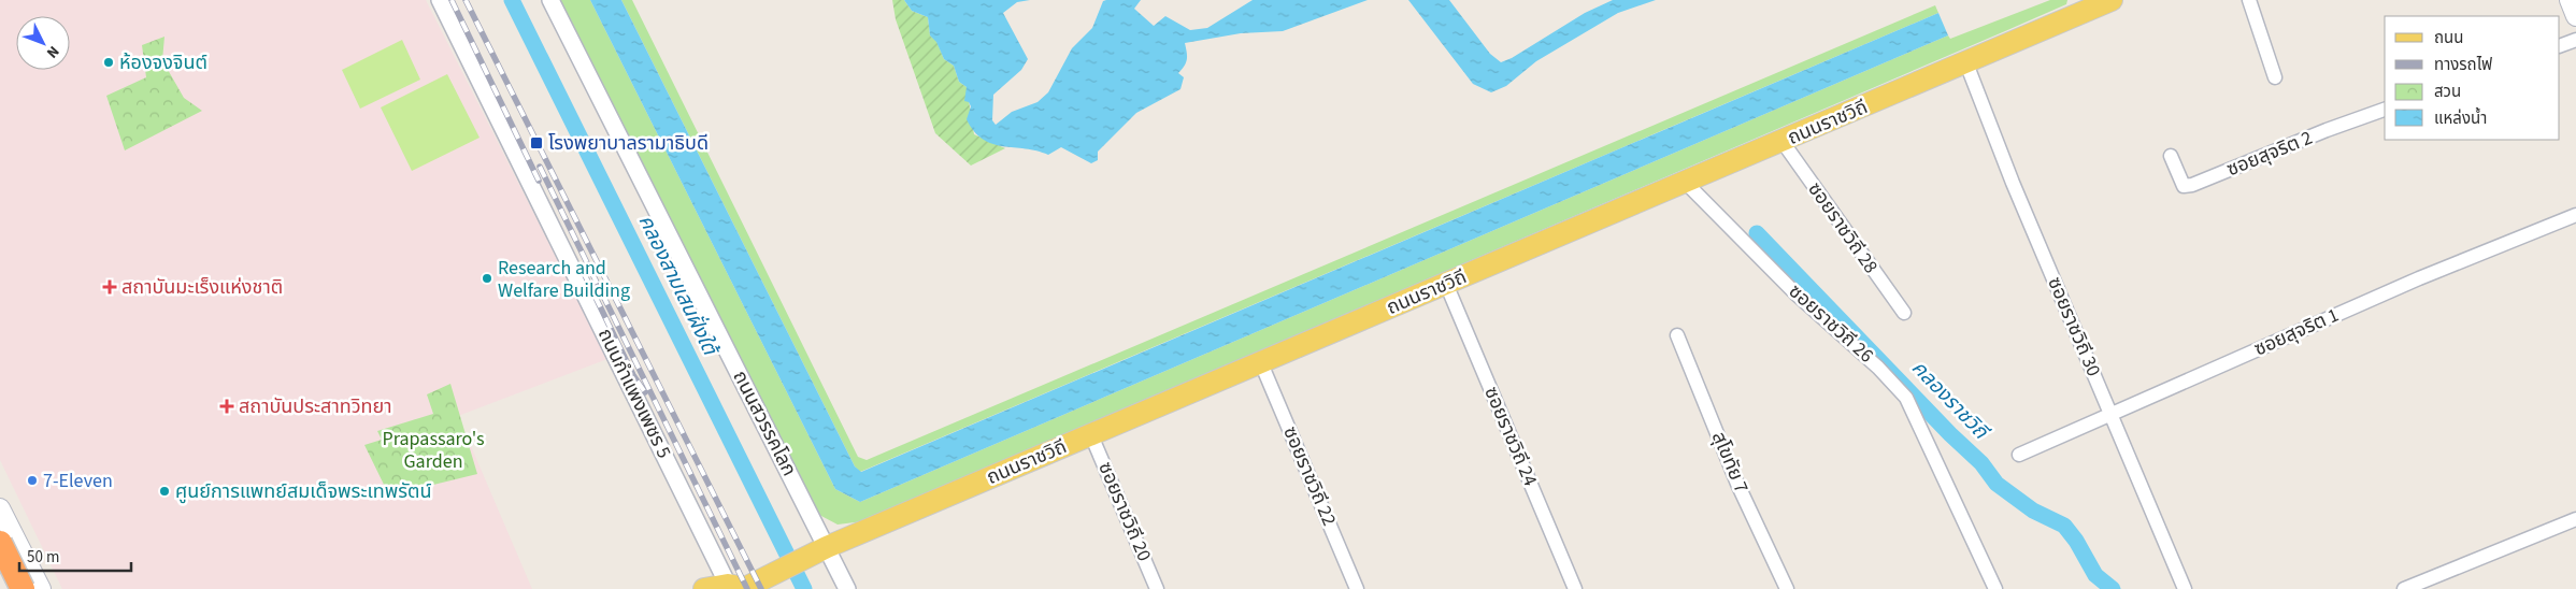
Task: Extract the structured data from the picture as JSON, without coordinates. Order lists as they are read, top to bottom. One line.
{"streets":{"main road":["ถนนราชวิถี"],"street":["ซอยสุจริต 2","ซอยราชวิถี 28","ซอยราชวิถี 26","ซอยราชวิถี 30","ซอยสุจริต 1","ถนนกำแพงเพชร 5","ถนนสวรรคโลก","ซอยราชวิถี 24","สุโขทัย 7","ซอยราชวิถี 22","ซอยราชวิถี 20"]},"crossings":[["ถนนราชวิถี","ซอยราชวิถี 28"],["ถนนราชวิถี","ซอยราชวิถี 26"],["ถนนราชวิถี","ซอยราชวิถี 30"],["ถนนราชวิถี","ถนนกำแพงเพชร 5"],["ถนนราชวิถี","ถนนสวรรคโลก"],["ถนนราชวิถี","ซอยราชวิถี 24"],["ถนนราชวิถี","ซอยราชวิถี 22"],["ถนนราชวิถี","ซอยราชวิถี 20"],["ซอยราชวิถี 30","ซอยสุจริต 1"]],"water":["คลองสามเสนฝั่งใต้","คลองราชวิถี"],"parks":["Prapassaro's Garden"],"places":{"other":["ห้องจงจินต์","Research and Welfare Building","7-Eleven","ศูนย์การแพทย์สมเด็จพระเทพรัตน์"],"transit":["โรงพยาบาลรามาธิบดี"],"health":["สถาบันมะเร็งแห่งชาติ","สถาบันประสาทวิทยา"]},"legend":["ถนน","ทางรถไฟ","สวน","แหล่งน้ำ"],"scale_bar":"50 m","north":"bottom right"}
